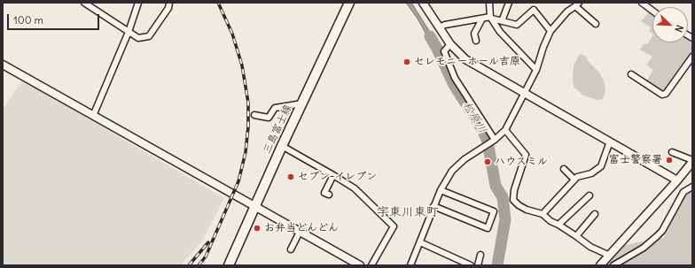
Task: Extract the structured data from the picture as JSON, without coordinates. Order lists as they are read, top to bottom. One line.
{"streets":{"main road":["三島富士線"]},"districts":["宇東川東町"],"water":["松原川"],"places":["セレモニーホール吉原","富士警察署","ハウスミル","セブン-イレブン","お弁当どんどん"],"scale_bar":"100 m","north":"bottom right"}
